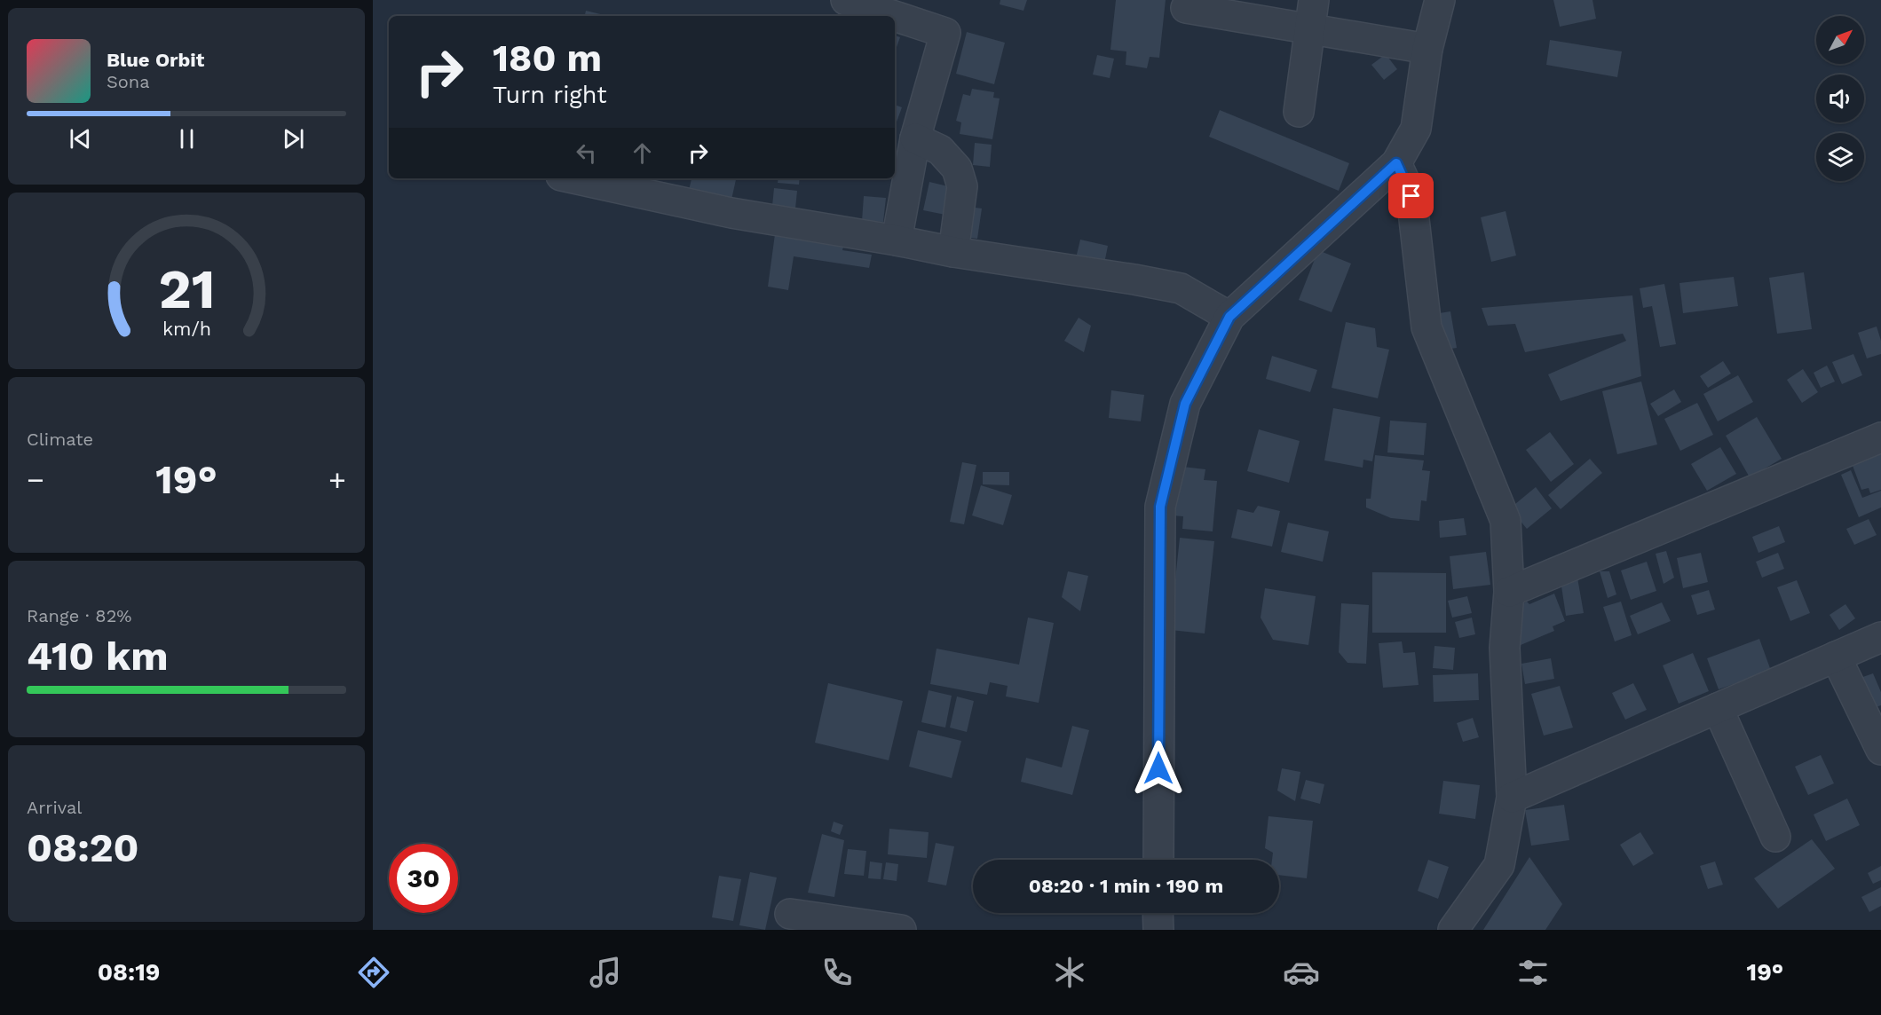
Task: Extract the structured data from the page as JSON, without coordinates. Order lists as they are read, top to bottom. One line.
{"north":"top right","page":{"turn":["180 m","Turn right"],"song":["Blue Orbit","Sona"],"tile":["Climate",["Range · 82%","410 km"],["Arrival","08:20"]],"heat":["−","19°","+"],"limit":"30","trip":"08:20 · 1 min · 190 m","tabs":["08:19","19°"],"gauge":["21","km/h"]}}
